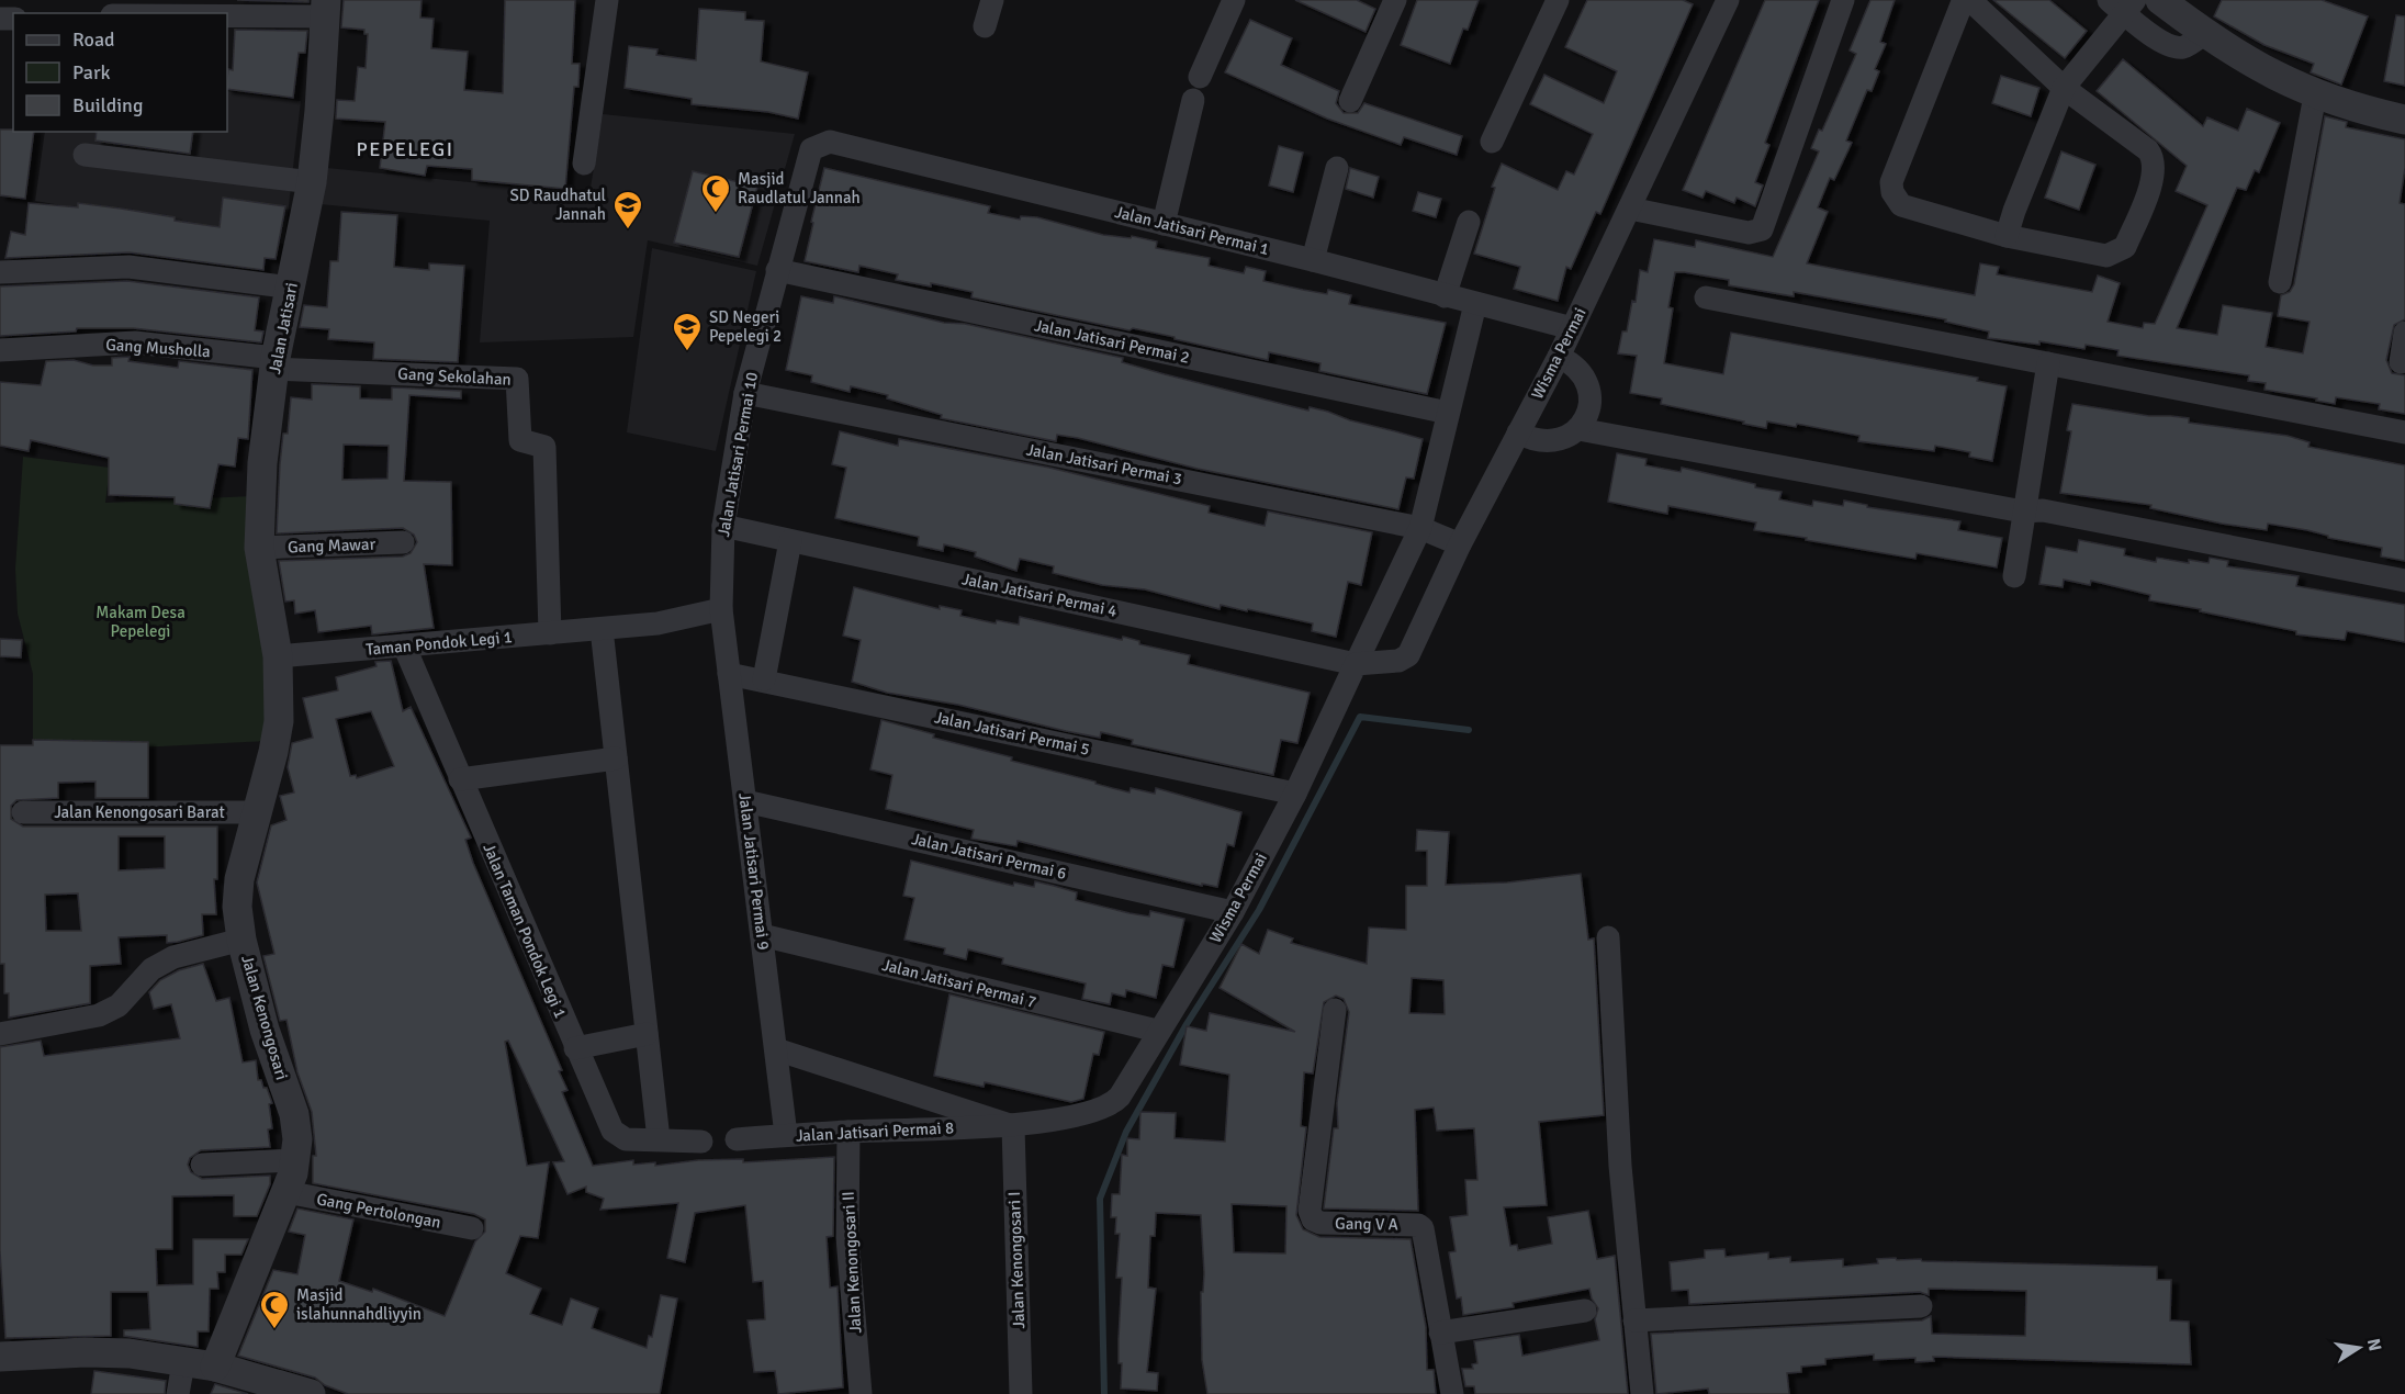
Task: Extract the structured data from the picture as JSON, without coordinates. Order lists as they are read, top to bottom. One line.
{"streets":{"street":["Jalan Jatisari Permai 1","Jalan Jatisari","Jalan Jatisari Permai 2","Gang Musholla","Wisma Permai","Gang Sekolahan","Jalan Jatisari Permai 10","Jalan Jatisari Permai 3","Gang Mawar","Jalan Jatisari Permai 4","Taman Pondok Legi 1","Jalan Jatisari Permai 5","Jalan Kenongosari Barat","Jalan Jatisari Permai 6","Jalan Jatisari Permai 9","Jalan Taman Pondok Legi 1","Jalan Jatisari Permai 7","Jalan Kenongosari","Jalan Jatisari Permai 8","Gang Pertolongan","Gang V A","Jalan Kenongosari I","Jalan Kenongosari II"]},"crossings":[["Jalan Jatisari Permai 1","Wisma Permai"],["Jalan Jatisari Permai 1","Jalan Jatisari Permai 10"],["Jalan Jatisari","Gang Musholla"],["Jalan Jatisari","Gang Sekolahan"],["Jalan Jatisari","Gang Mawar"],["Jalan Jatisari","Taman Pondok Legi 1"],["Jalan Jatisari","Jalan Kenongosari"],["Jalan Jatisari Permai 2","Wisma Permai"],["Jalan Jatisari Permai 2","Jalan Jatisari Permai 10"],["Gang Musholla","Gang Sekolahan"],["Wisma Permai","Jalan Jatisari Permai 3"],["Wisma Permai","Jalan Jatisari Permai 4"],["Wisma Permai","Jalan Jatisari Permai 5"],["Wisma Permai","Jalan Jatisari Permai 6"],["Wisma Permai","Jalan Jatisari Permai 7"],["Wisma Permai","Jalan Jatisari Permai 8"],["Gang Sekolahan","Taman Pondok Legi 1"],["Jalan Jatisari Permai 10","Jalan Jatisari Permai 3"],["Jalan Jatisari Permai 10","Jalan Jatisari Permai 4"],["Jalan Jatisari Permai 10","Taman Pondok Legi 1"],["Jalan Jatisari Permai 10","Jalan Jatisari Permai 9"],["Taman Pondok Legi 1","Jalan Jatisari Permai 9"],["Taman Pondok Legi 1","Jalan Taman Pondok Legi 1"],["Taman Pondok Legi 1","Jalan Kenongosari"],["Jalan Jatisari Permai 5","Jalan Jatisari Permai 9"],["Jalan Kenongosari Barat","Jalan Kenongosari"],["Jalan Jatisari Permai 6","Jalan Jatisari Permai 9"],["Jalan Jatisari Permai 9","Jalan Jatisari Permai 7"],["Jalan Jatisari Permai 9","Jalan Jatisari Permai 8"],["Jalan Kenongosari","Gang Pertolongan"],["Jalan Jatisari Permai 8","Jalan Kenongosari I"],["Jalan Jatisari Permai 8","Jalan Kenongosari II"]],"districts":["PEPELEGI"],"parks":["Makam Desa Pepelegi"],"places":{"mosque":["Masjid Raudlatul Jannah","Masjid islahunnahdliyyin"],"school or university":["SD Raudhatul Jannah","SD Negeri Pepelegi 2"]},"legend":["Road","Park","Building"],"north":"right"}
